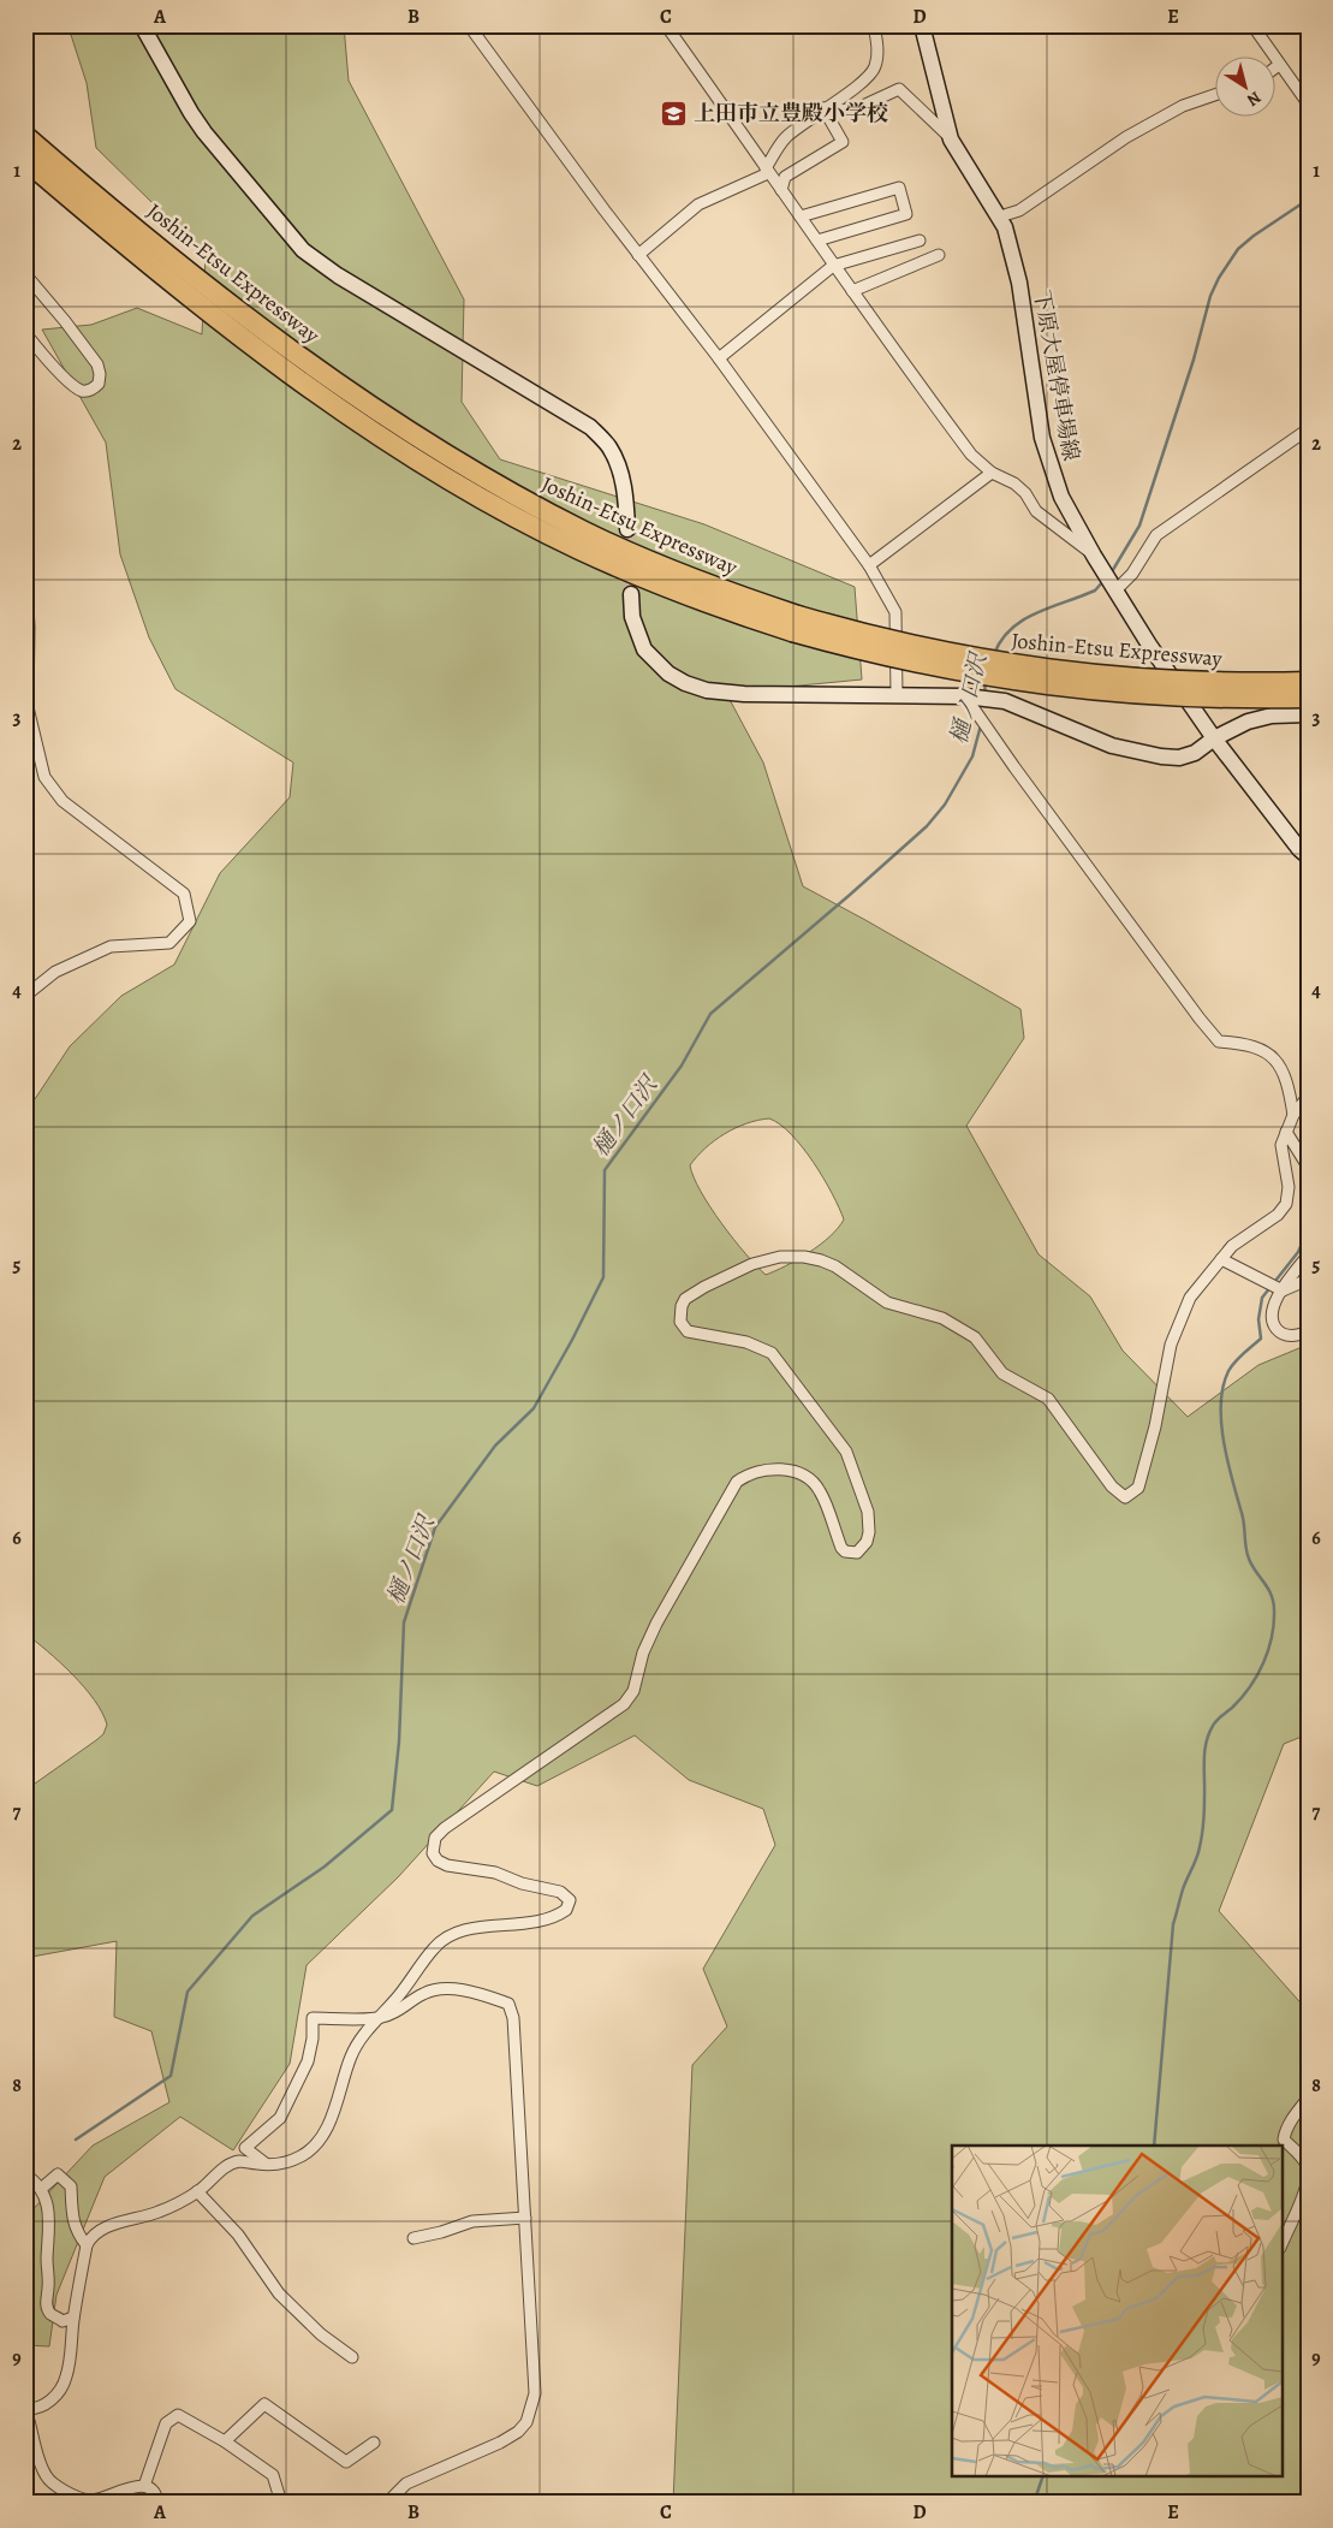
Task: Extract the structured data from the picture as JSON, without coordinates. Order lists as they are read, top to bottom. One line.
{"streets":{"highway":["Joshin-Etsu Expressway"],"street":["下原大屋停車場線"]},"water":["樋ノ口沢"],"places":{"school or university":["上田市立豊殿小学校"]},"north":"bottom right","grid":{"columns":["A","B","C","D","E"],"rows":["1","2","3","4","5","6","7","8","9"]}}
